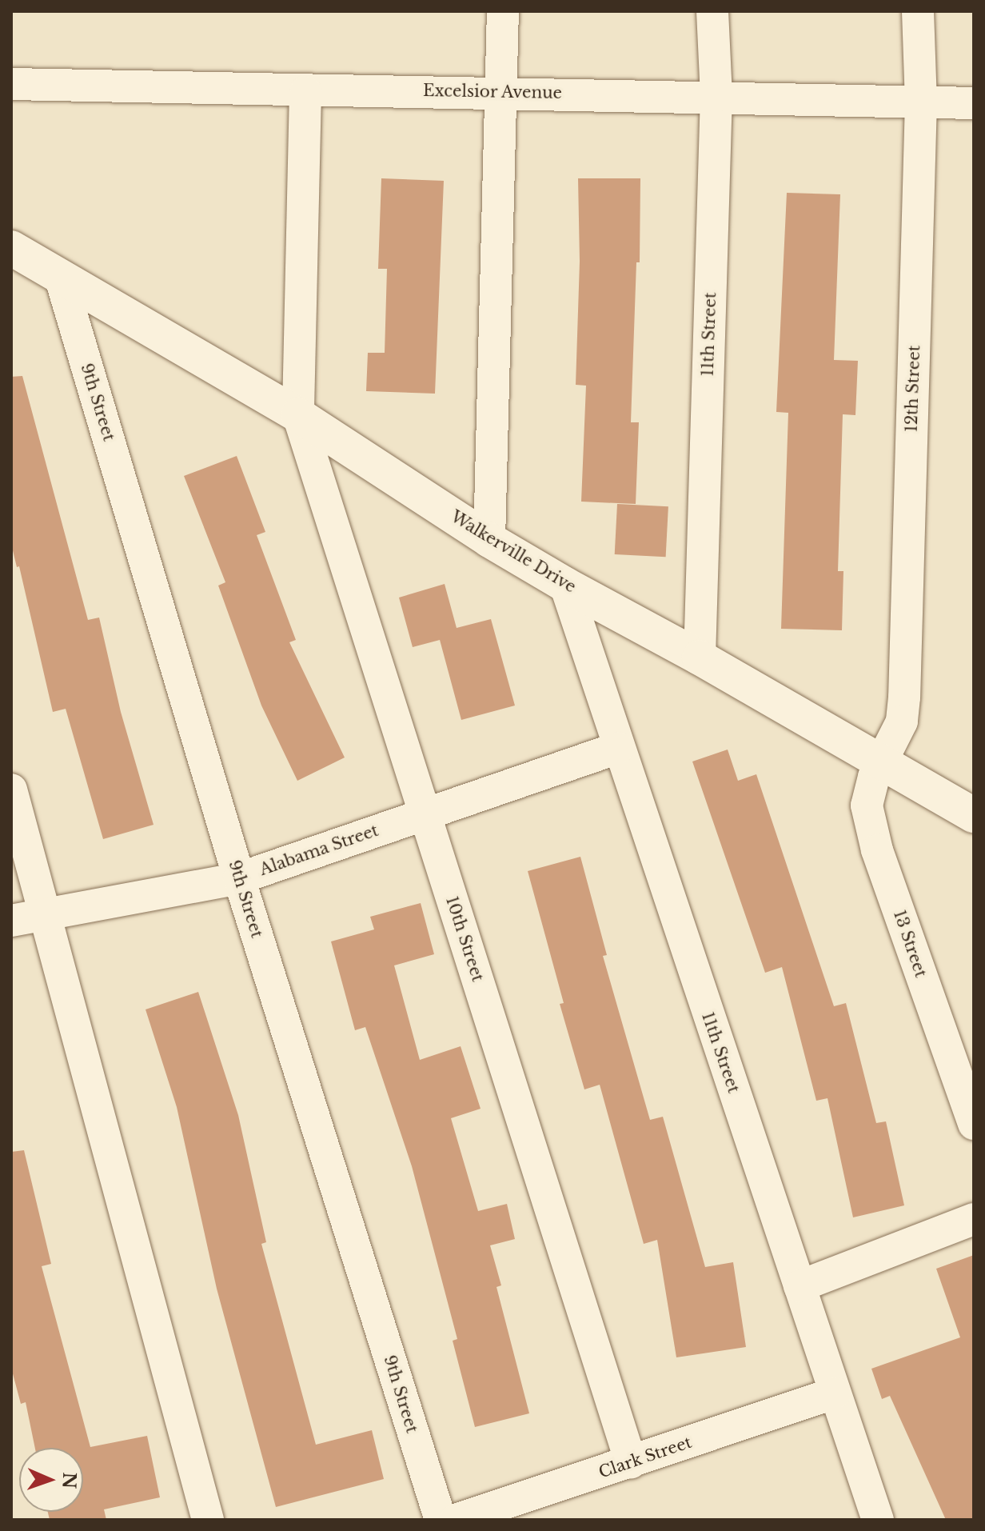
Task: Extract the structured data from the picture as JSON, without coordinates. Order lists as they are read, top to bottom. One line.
{"streets":{"street":["Excelsior Avenue","11th Street","12th Street","9th Street","Walkerville Drive","Alabama Street","10th Street","13 Street","Clark Street"]},"crossings":[["Excelsior Avenue","11th Street"],["Excelsior Avenue","12th Street"],["Excelsior Avenue","10th Street"],["11th Street","Walkerville Drive"],["11th Street","Alabama Street"],["11th Street","Clark Street"],["12th Street","Walkerville Drive"],["12th Street","13 Street"],["9th Street","Walkerville Drive"],["9th Street","Alabama Street"],["Walkerville Drive","10th Street"],["Walkerville Drive","13 Street"],["Alabama Street","10th Street"],["10th Street","Clark Street"]],"north":"right"}
